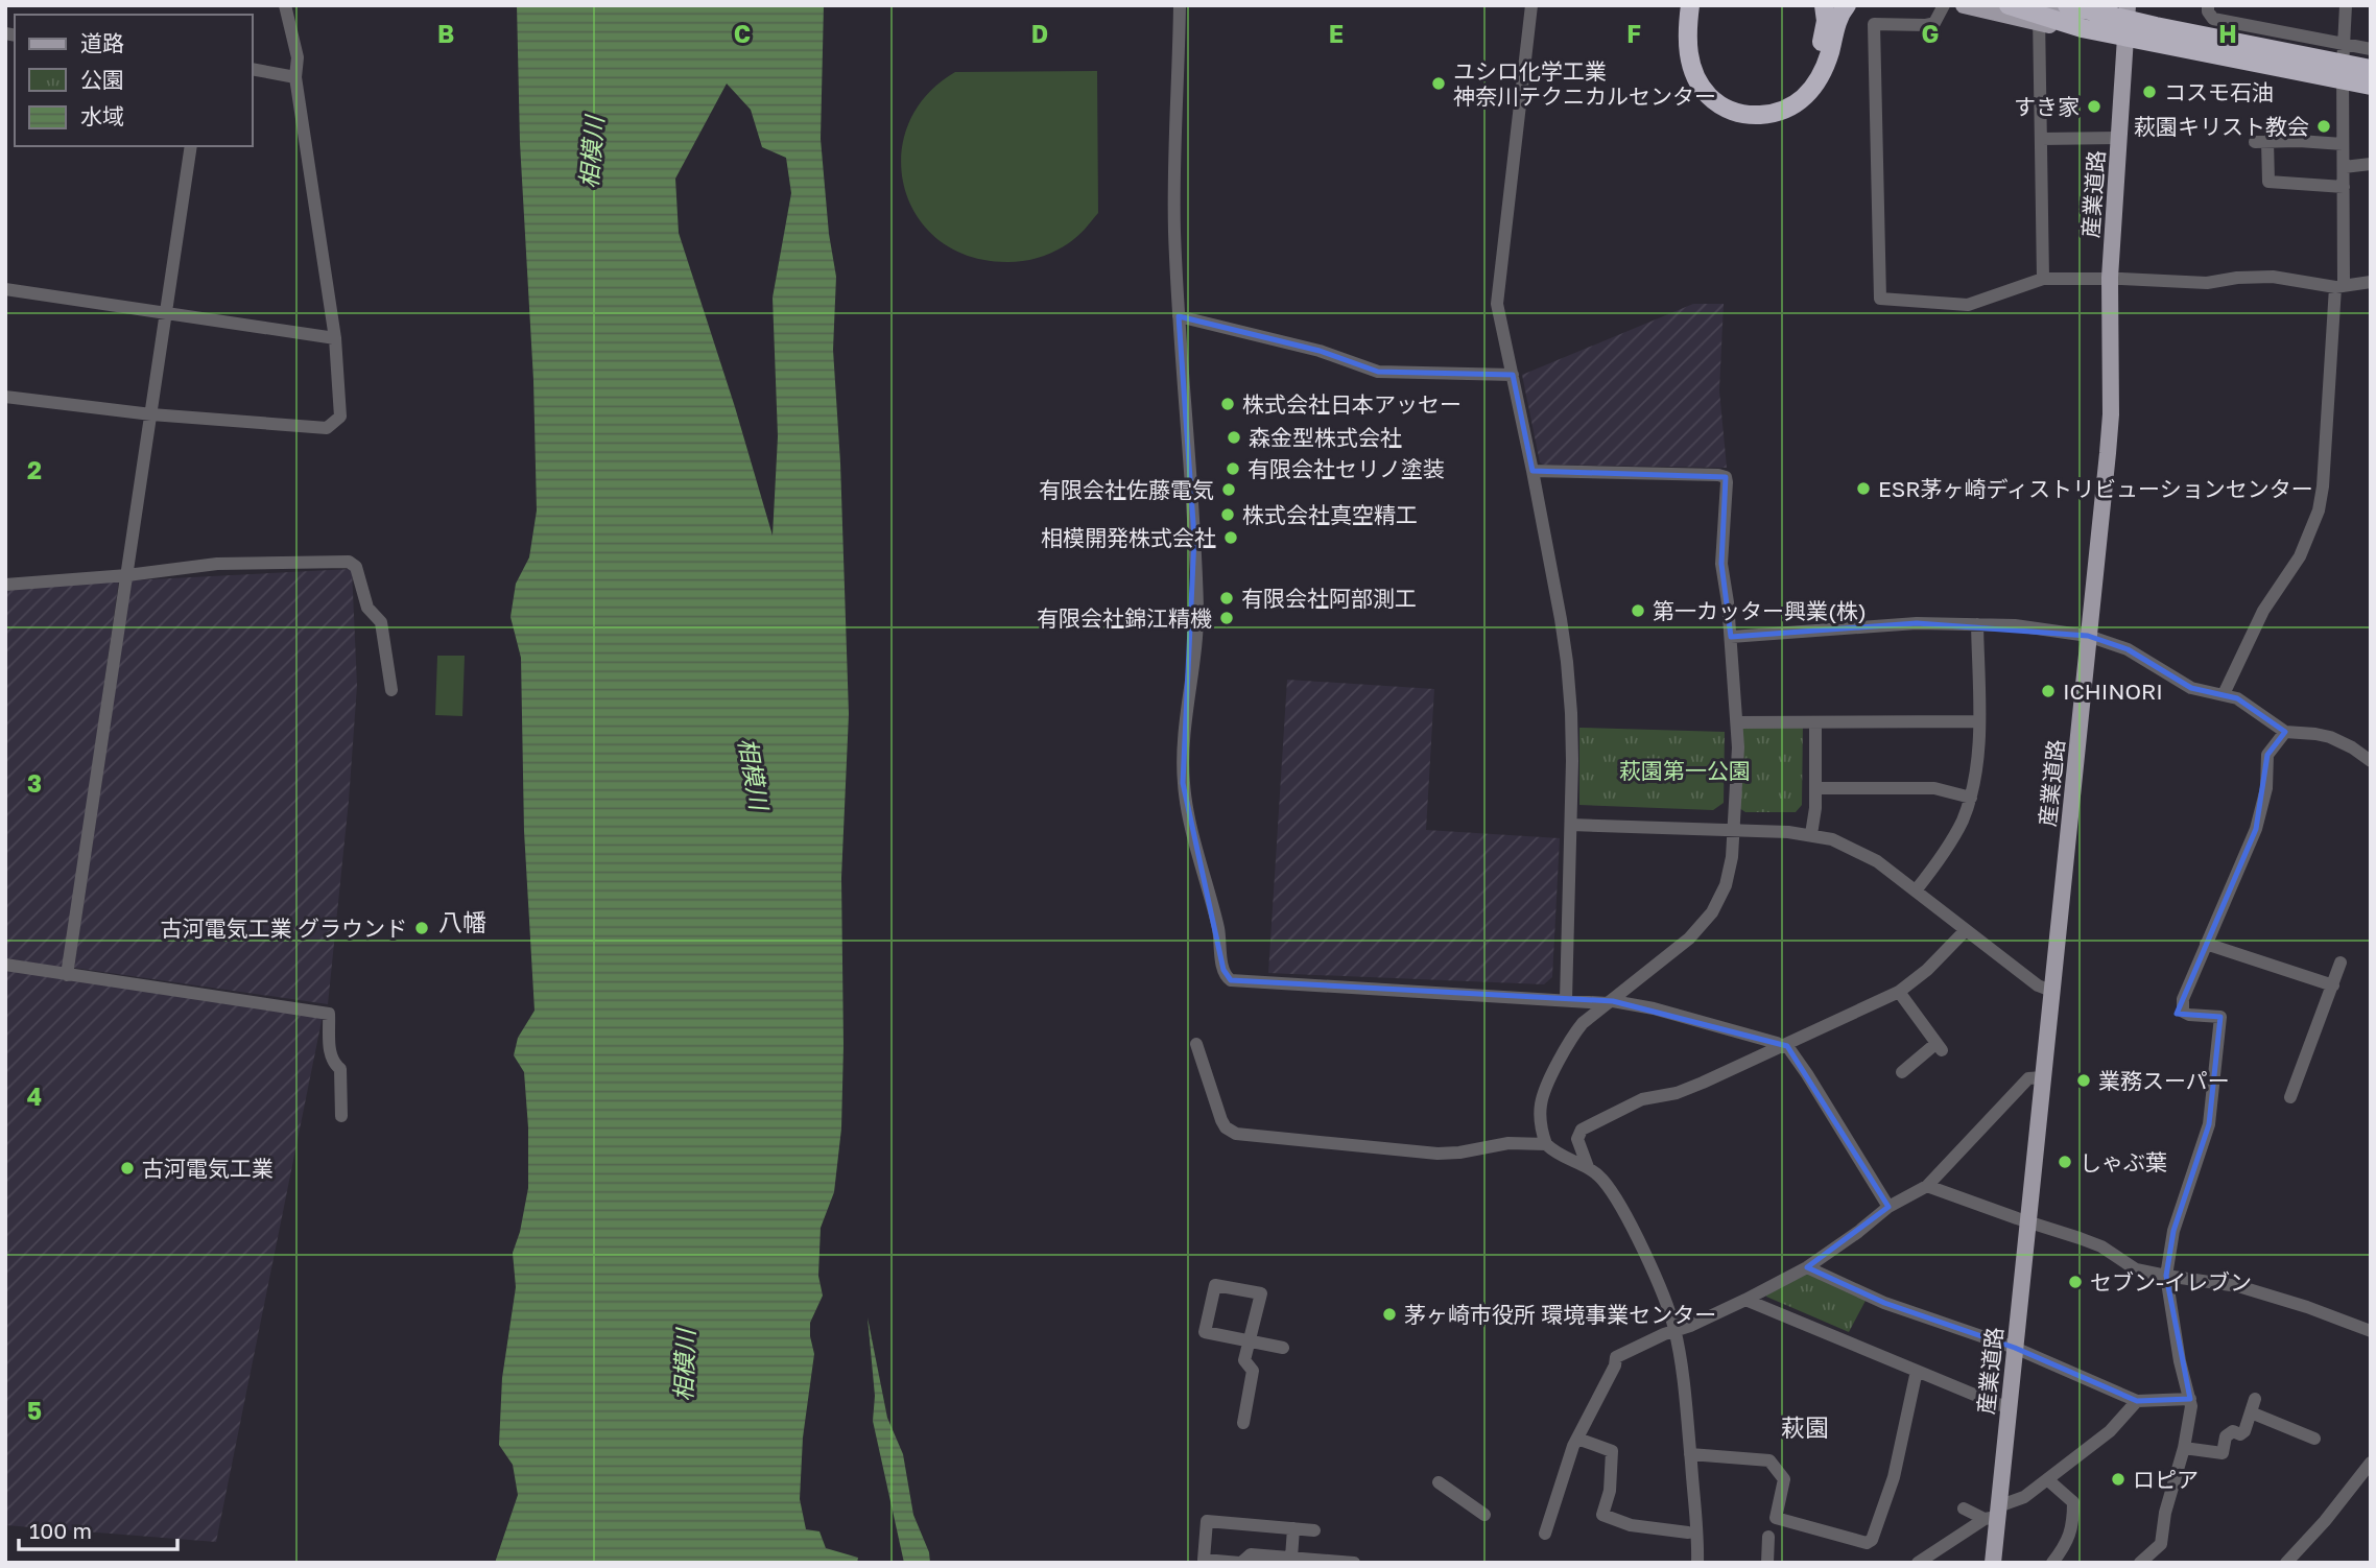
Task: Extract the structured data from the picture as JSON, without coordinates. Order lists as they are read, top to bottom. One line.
{"streets":{"main road":["産業道路"]},"districts":["八幡","萩園"],"water":["相模川"],"parks":["萩園第一公園"],"places":["ユシロ化学工業 神奈川テクニカルセンター","コスモ石油","すき家","萩園キリスト教会","株式会社日本アッセー","森金型株式会社","有限会社セリノ塗装","ESR茅ヶ崎ディストリビューションセンター","有限会社佐藤電気","株式会社真空精工","相模開発株式会社","有限会社阿部測工","第一カッター興業(株)","有限会社錦江精機","ICHINORI","古河電気工業 グラウンド","業務スーパー","しゃぶ葉","古河電気工業","セブン-イレブン","茅ヶ崎市役所 環境事業センター","ロピア"],"legend":["道路","公園","水域"],"scale_bar":"100 m","grid":{"columns":["B","C","D","E","F","G","H"],"rows":["2","3","4","5"]}}
